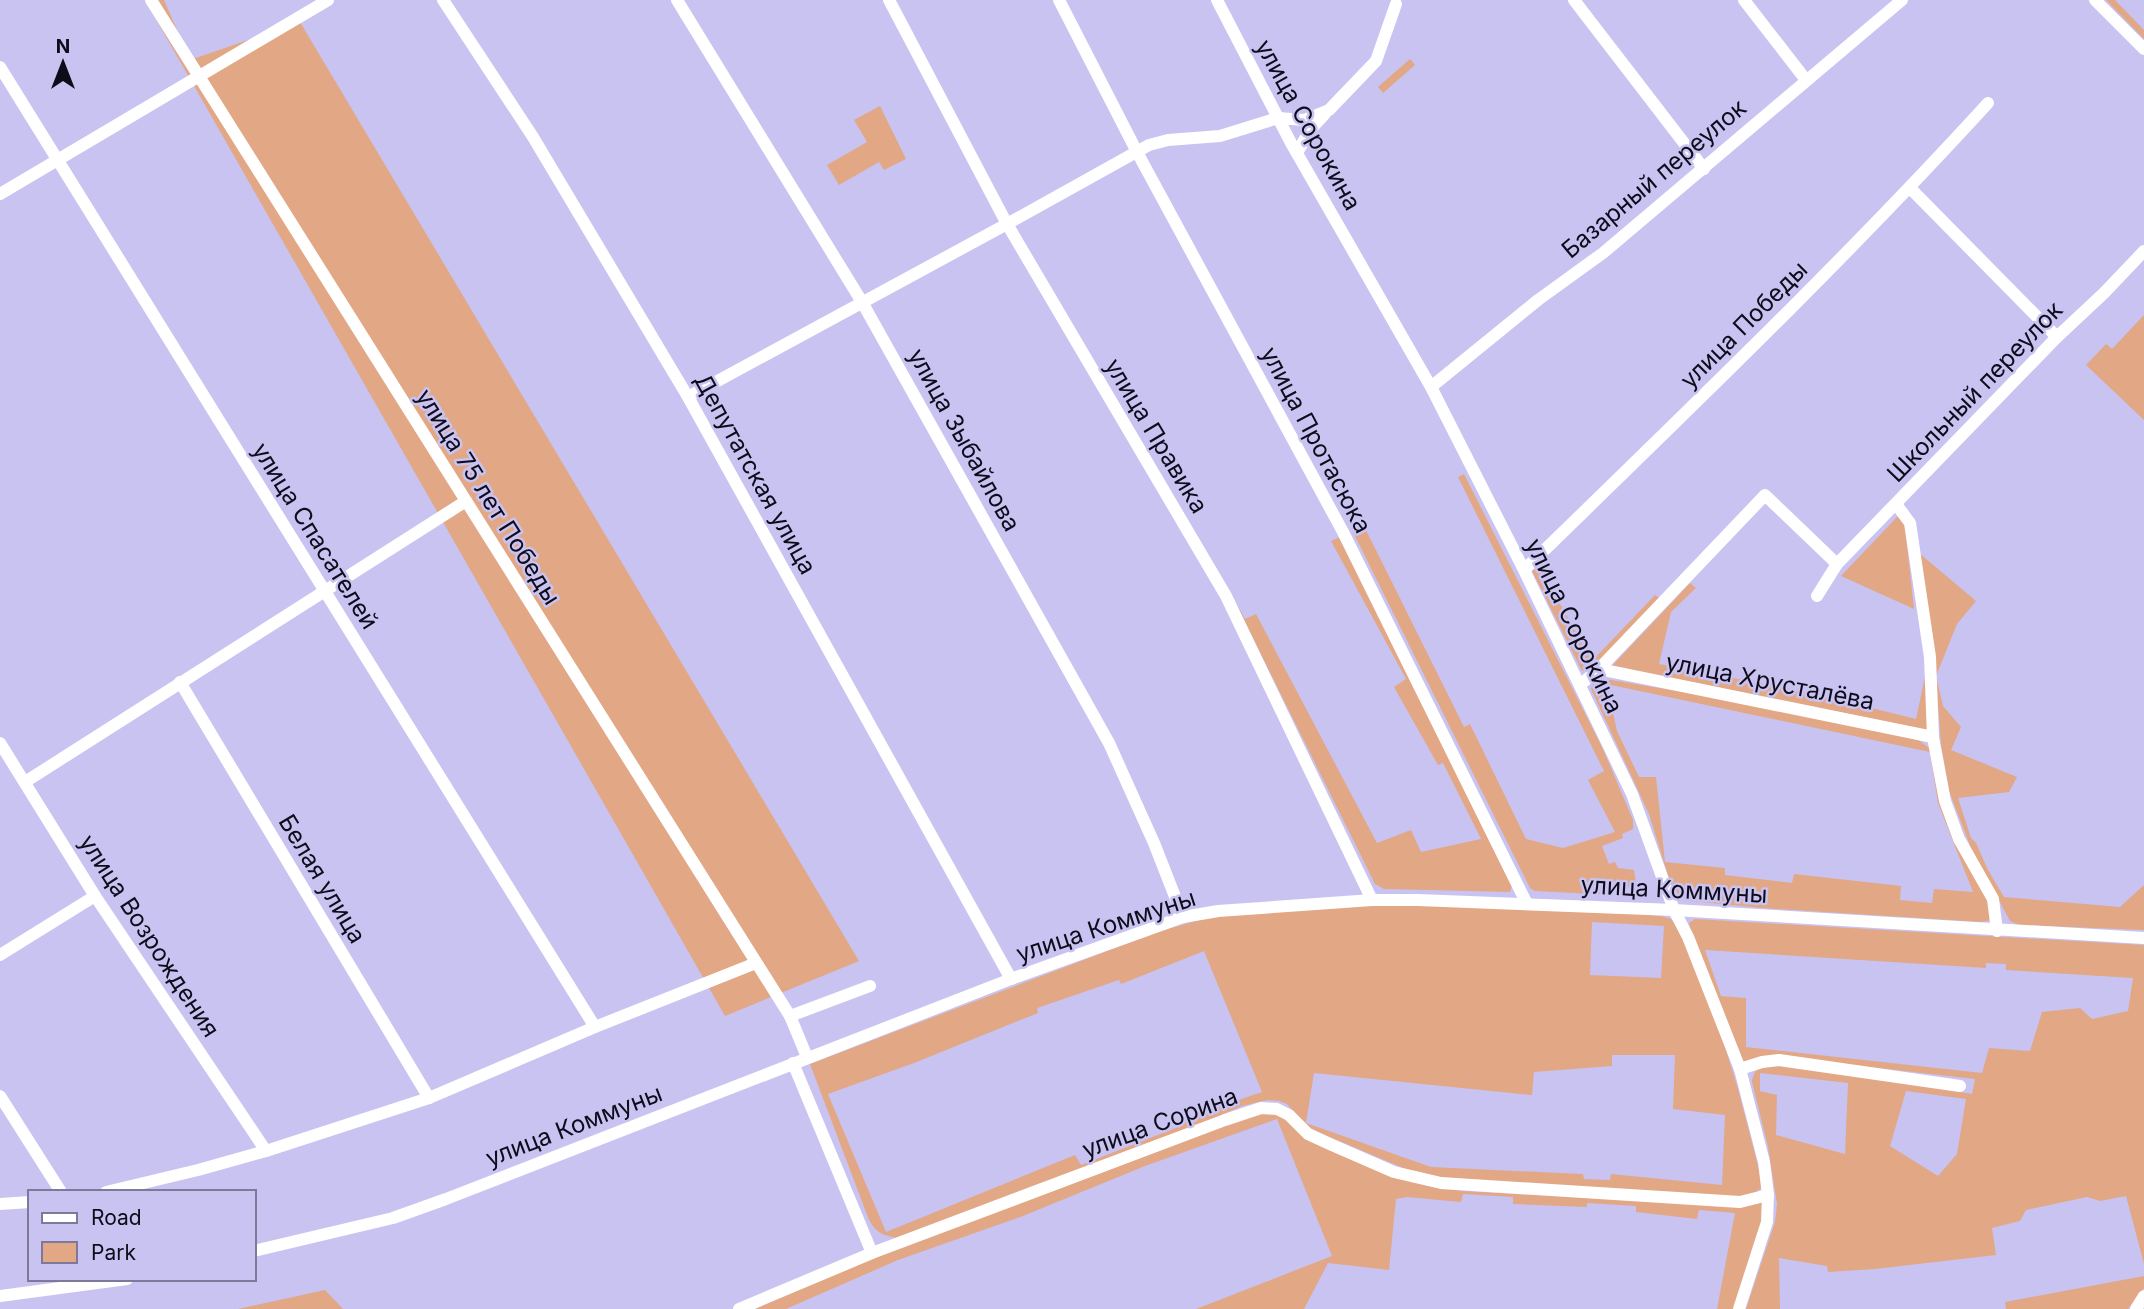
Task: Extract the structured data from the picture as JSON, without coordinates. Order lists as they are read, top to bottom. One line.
{"streets":{"street":["улица Сорокина","Базарный переулок","улица Победы","Школьный переулок","улица Правика","улица Зыбайлова","улица Протасюка","Депутатская улица","улица 75 лет Победы","улица Спасателей","улица Хрусталёва","Белая улица","улица Коммуны","улица Возрождения","улица Сорина"]},"crossings":[["улица Сорокина","Базарный переулок"],["улица Сорокина","улица Победы"],["улица Сорокина","улица Коммуны"],["улица Сорокина","улица Сорина"],["улица Правика","улица Коммуны"],["улица Зыбайлова","улица Коммуны"],["улица Протасюка","улица Коммуны"],["Депутатская улица","улица Коммуны"],["улица 75 лет Победы","улица Коммуны"]],"legend":["Road","Park"],"north":"top"}
